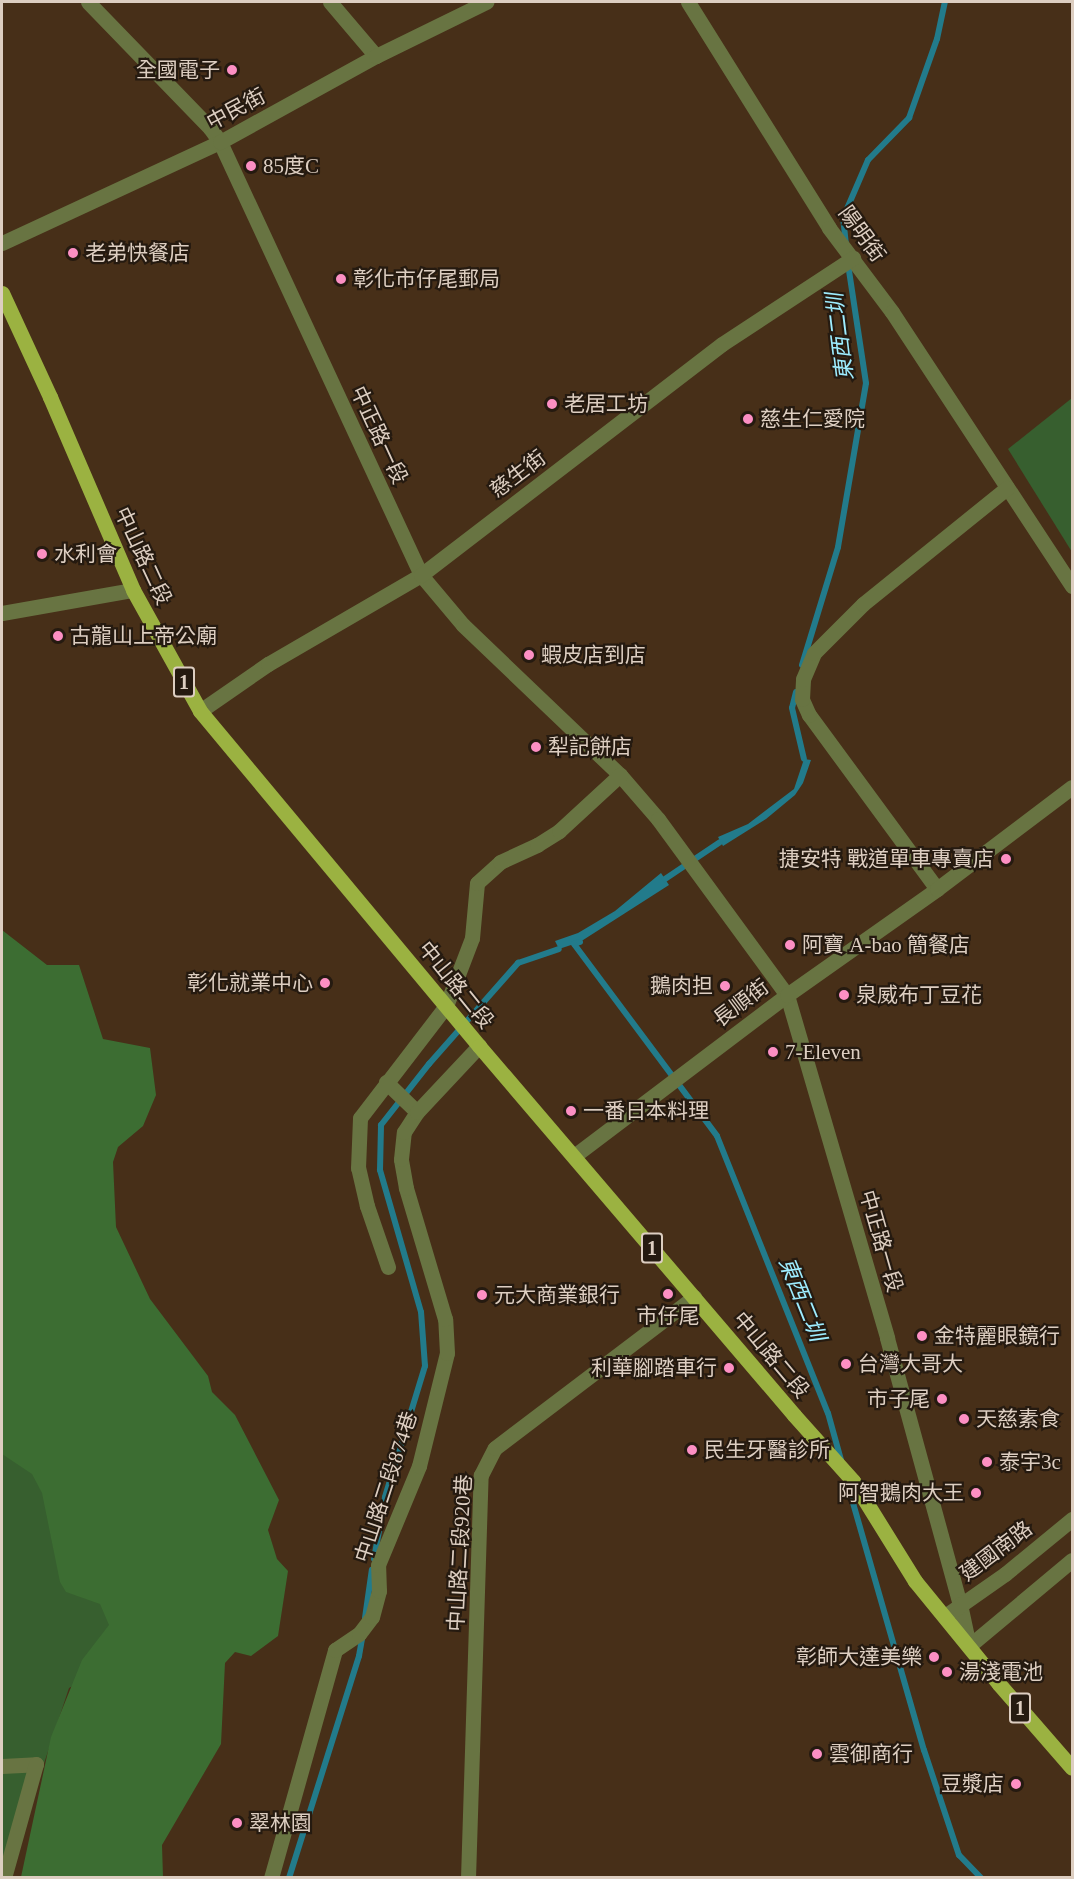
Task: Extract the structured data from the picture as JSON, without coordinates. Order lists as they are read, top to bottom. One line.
{"streets":{"main road":["中山路二段","1"],"street":["中民街","陽明街","中正路一段","慈生街","長順街","中山路二段874巷","建國南路","中山路二段920巷"]},"crossings":[["中民街","中正路一段"],["陽明街","慈生街"],["中正路一段","慈生街"],["中正路一段","中山路二段"],["中正路一段","1"],["中正路一段","長順街"],["中正路一段","建國南路"],["慈生街","中山路二段"],["中山路二段","1"],["中山路二段","長順街"],["中山路二段","中山路二段874巷"],["中山路二段","建國南路"],["中山路二段","中山路二段920巷"]],"water":["東西二圳"],"places":["全國電子","85度C","老弟快餐店","彰化市仔尾郵局","老居工坊","慈生仁愛院","水利會","古龍山上帝公廟","蝦皮店到店","犁記餅店","捷安特 戰道單車專賣店","阿寶 A-bao 簡餐店","彰化就業中心","鵝肉担","泉威布丁豆花","7-Eleven","一番日本料理","市仔尾","元大商業銀行","金特麗眼鏡行","台灣大哥大","利華腳踏車行","市子尾","天慈素食","民生牙醫診所","泰宇3c","阿智鵝肉大王","彰師大達美樂","湯淺電池","雲御商行","豆漿店","翠林園"]}
